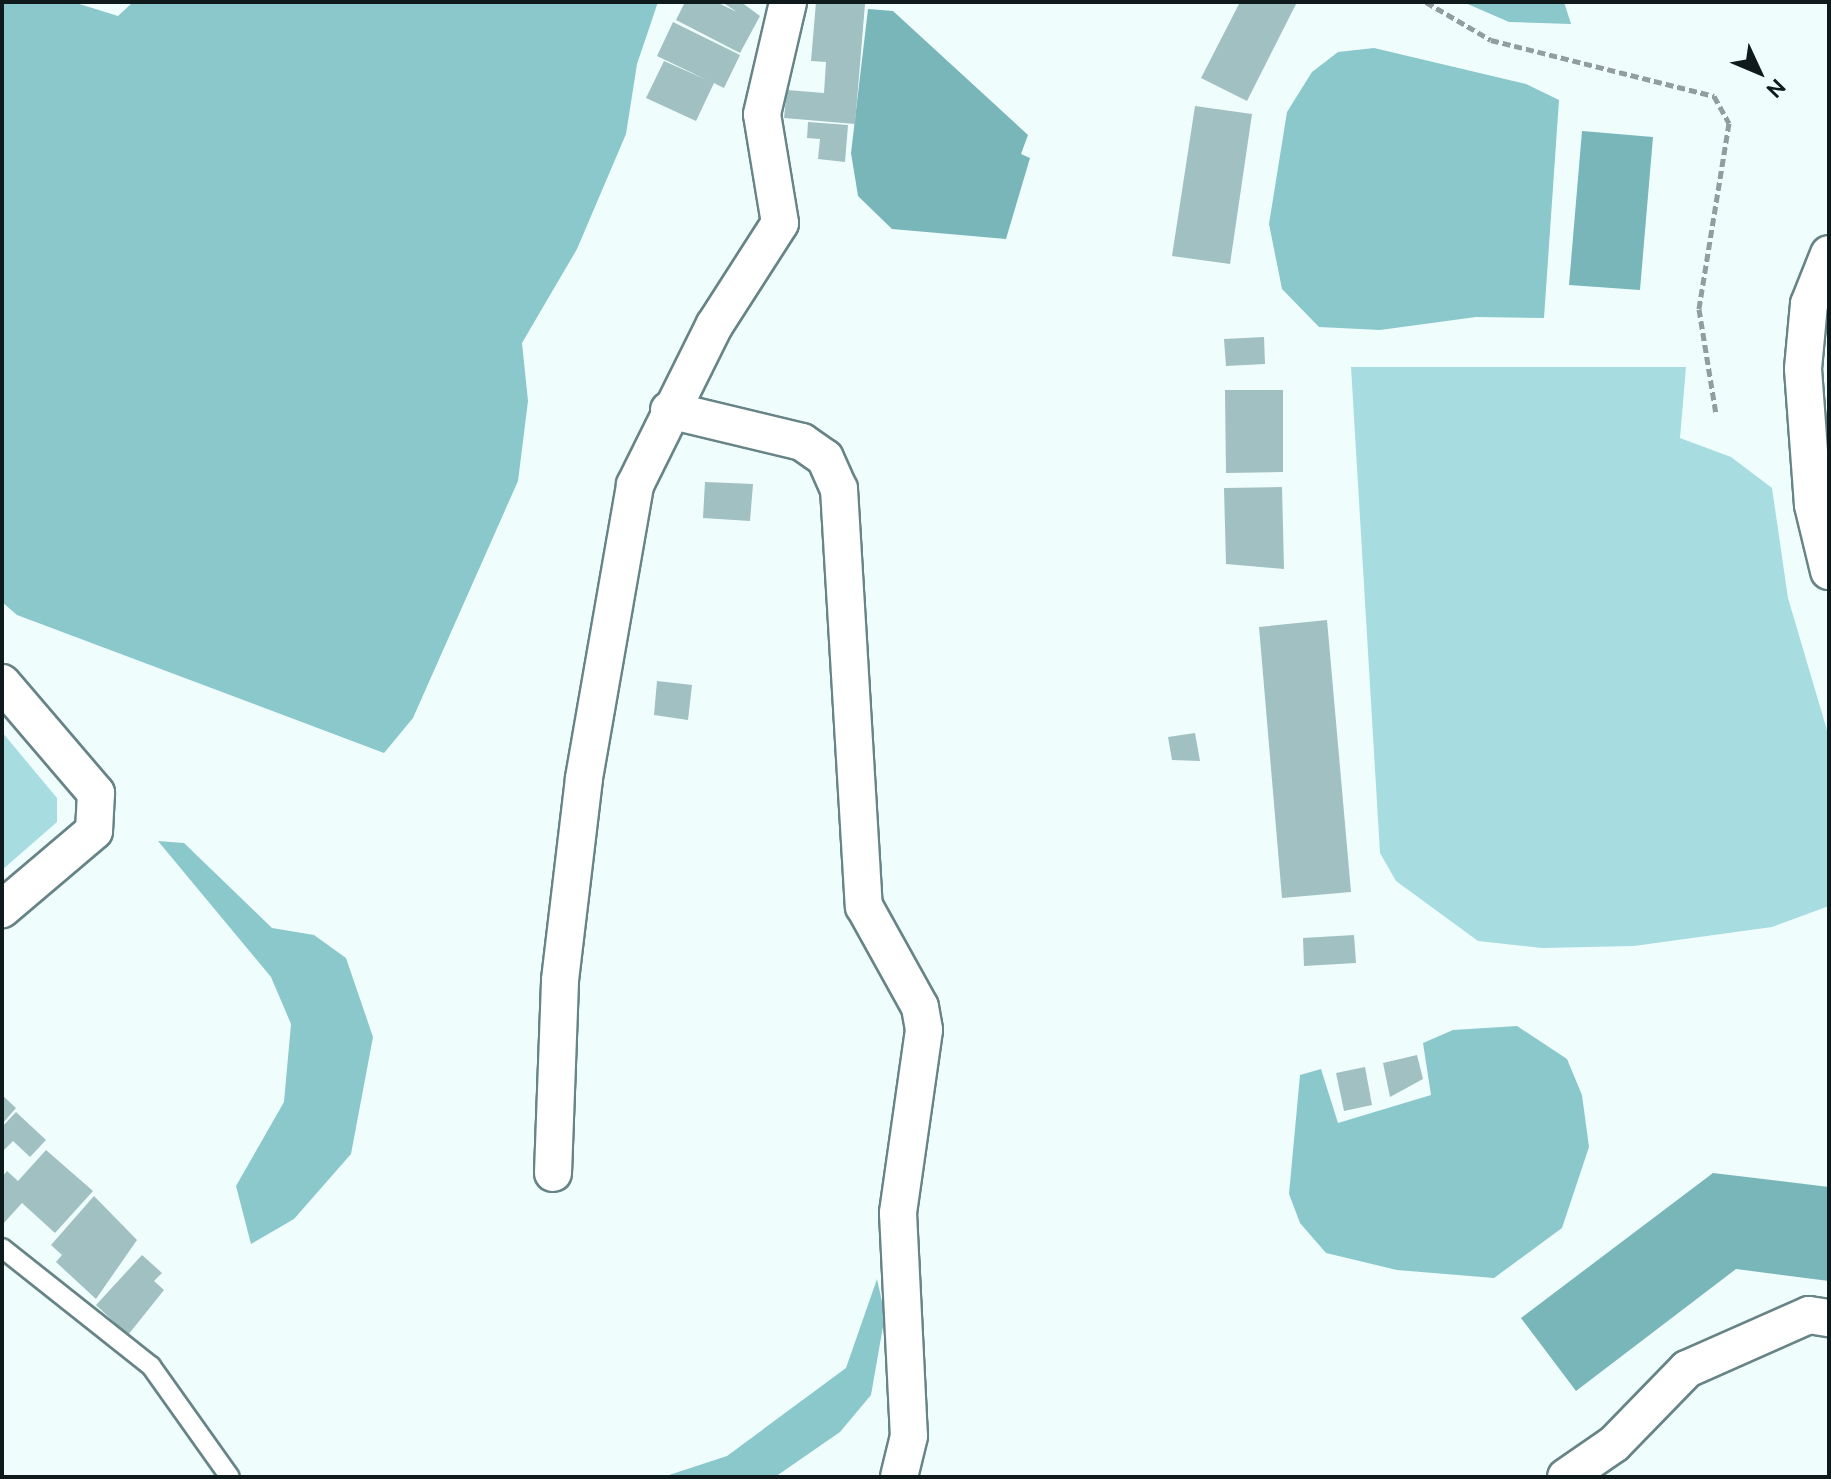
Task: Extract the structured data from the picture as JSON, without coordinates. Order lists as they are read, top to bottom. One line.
{"north":"bottom right"}
